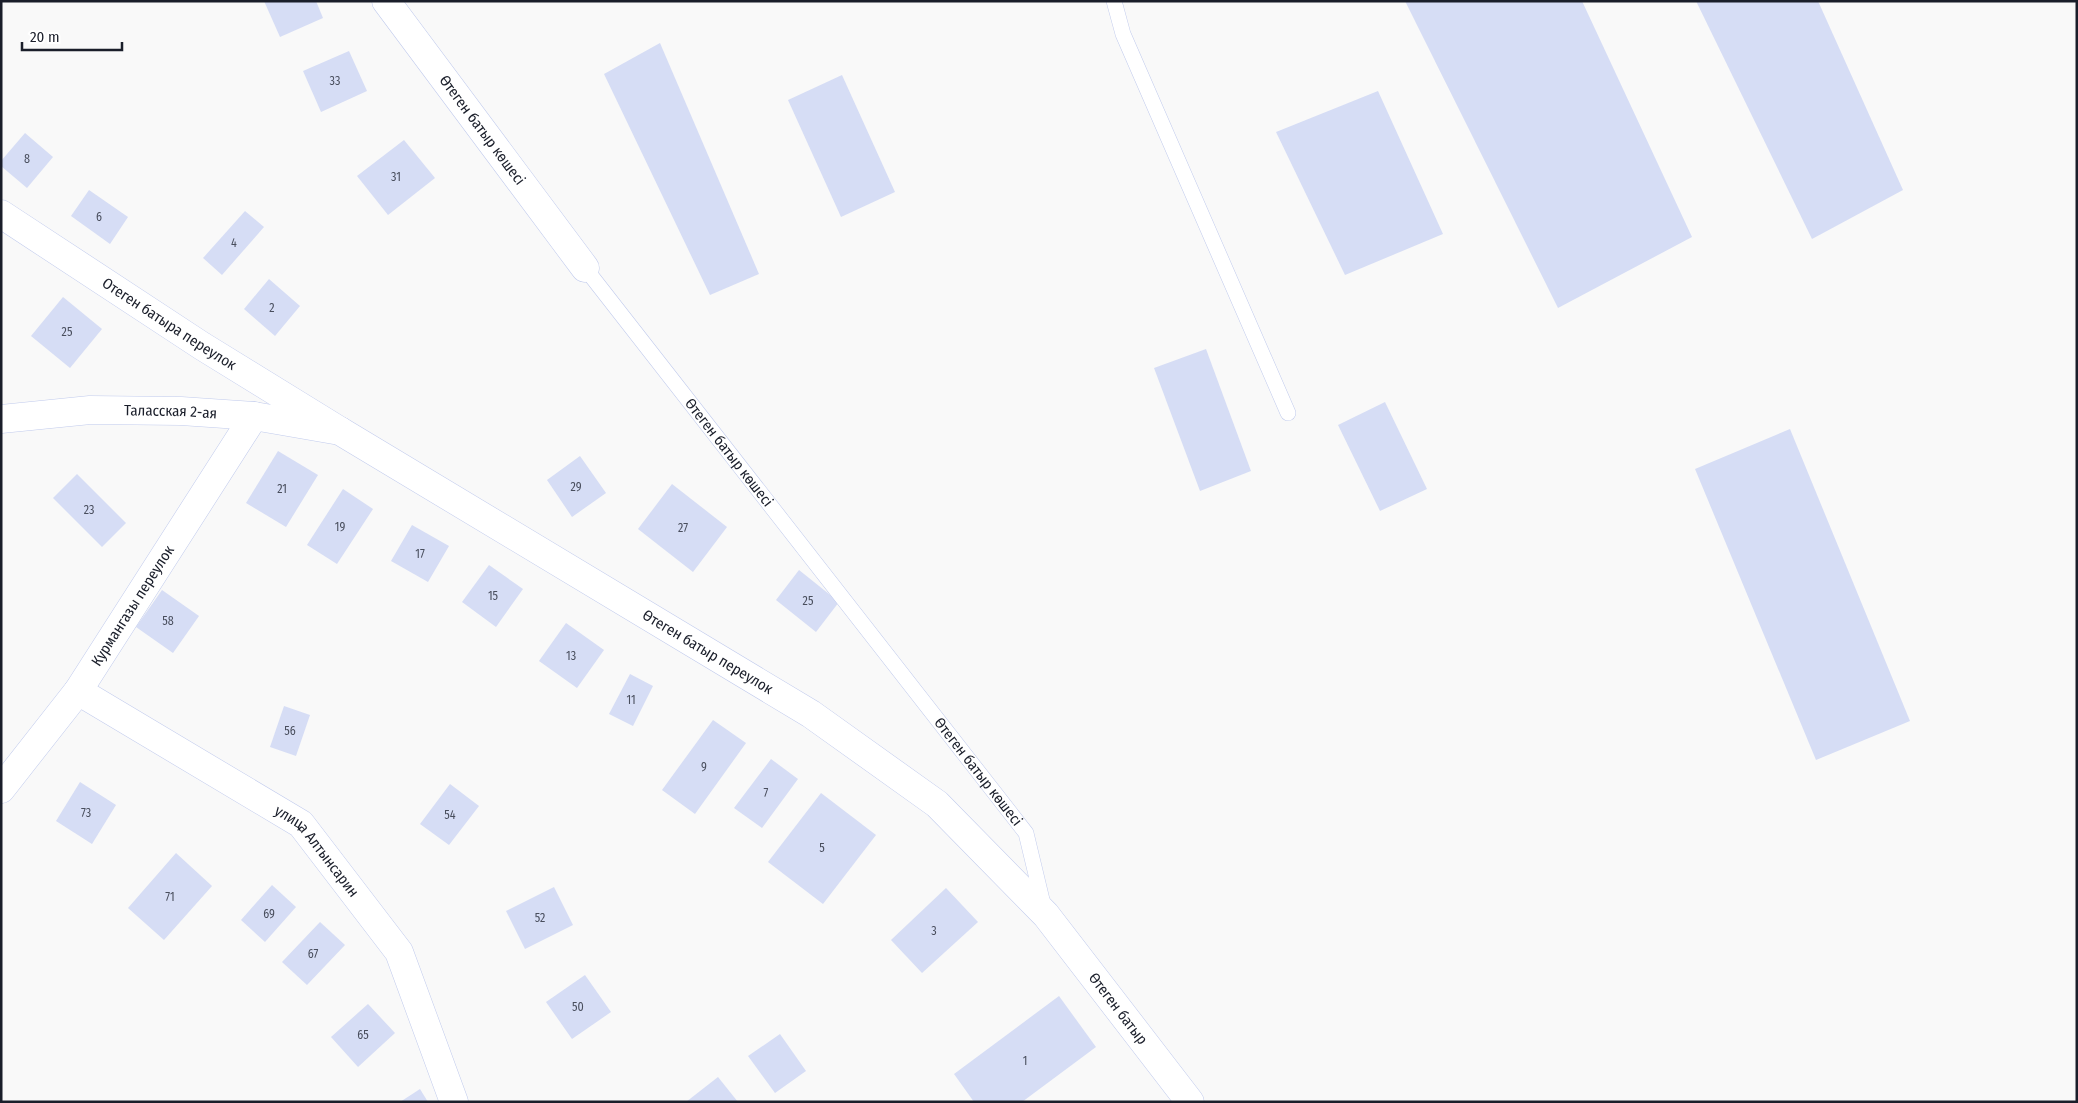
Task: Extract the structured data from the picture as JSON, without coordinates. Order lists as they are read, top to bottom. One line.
{"streets":{"street":["Өтеген батыр көшесі","Отеген батыра переулок","Таласская 2-ая","Курмангазы переулок","Өтеген батыр переулок","улица Алтынсарин","Өтеген батыр"]},"crossings":[["Өтеген батыр көшесі","Өтеген батыр переулок"],["Өтеген батыр көшесі","Өтеген батыр"],["Отеген батыра переулок","Таласская 2-ая"],["Отеген батыра переулок","Өтеген батыр переулок"],["Таласская 2-ая","Курмангазы переулок"],["Таласская 2-ая","Өтеген батыр переулок"],["Курмангазы переулок","улица Алтынсарин"],["Өтеген батыр переулок","Өтеген батыр"]],"house_numbers":["33","8","31","6","4","2","25","29","21","23","19","27","17","15","25","58","13","11","56","9","7","73","54","5","71","69","52","3","67","50","65","1"],"scale_bar":"20 m"}
